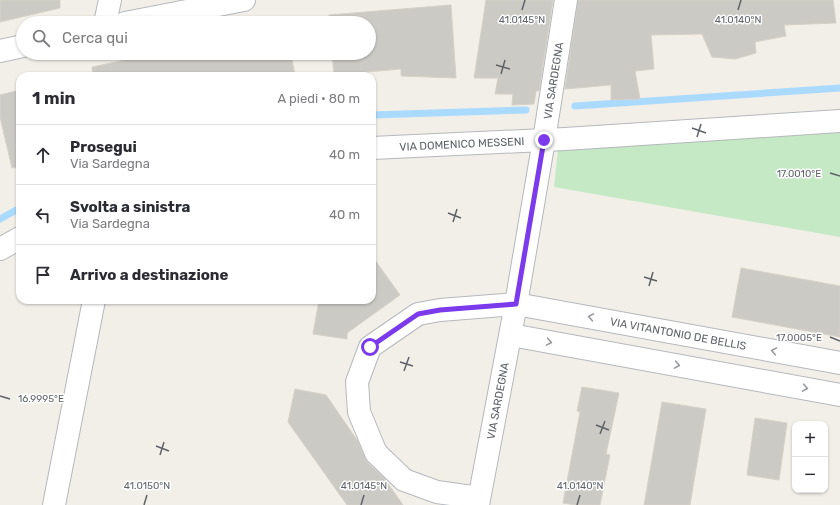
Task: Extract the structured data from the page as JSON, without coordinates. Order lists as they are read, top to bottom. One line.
{"streets":{"street":["VIA SARDEGNA","VIA DOMENICO MESSENI","VIA VITANTONIO DE BELLIS"]},"crossings":[["VIA SARDEGNA","VIA DOMENICO MESSENI"],["VIA SARDEGNA","VIA VITANTONIO DE BELLIS"]],"page":{"search":"Cerca qui","heading":["1 min","A piedi · 80 m"],"list":[["Prosegui","Via Sardegna","40 m"],["Svolta a sinistra","Via Sardegna","40 m"],"Arrivo a destinazione"],"map_buttons":["+","−"]},"coordinates":["41.0145°N","41.0140°N","17.0010°E","17.0005°E","16.9995°E","41.0150°N"]}
